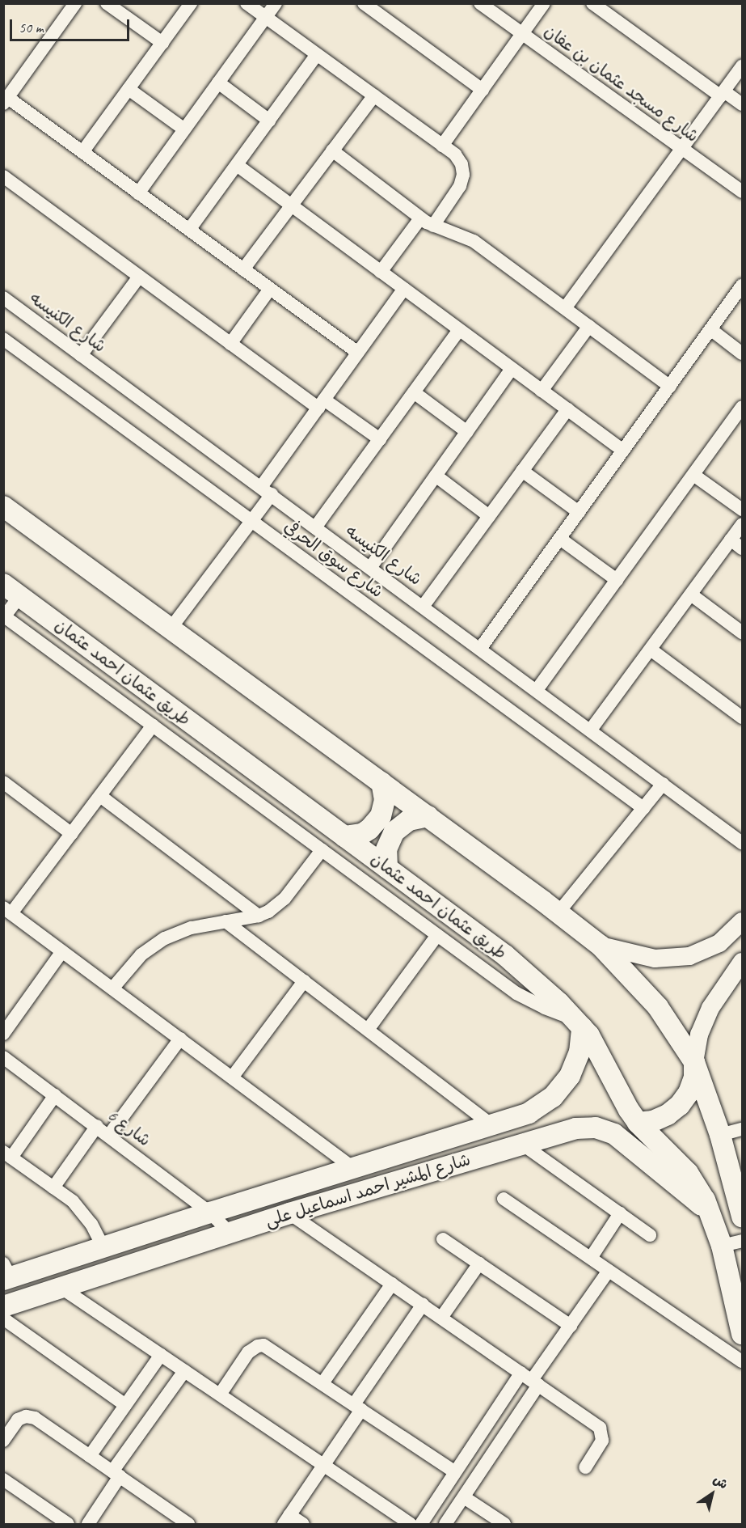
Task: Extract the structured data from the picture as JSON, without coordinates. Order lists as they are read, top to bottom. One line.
{"streets":{"main road":["طريق عثمان احمد عثمان","شارع المشير احمد اسماعيل على"],"street":["شارع مسجد عثمان بن عفان","شارع الكنيسه","شارع سوق الحرفي","شارع 6"]},"crossings":[["طريق عثمان احمد عثمان","شارع المشير احمد اسماعيل على"],["شارع 6","شارع المشير احمد اسماعيل على"]],"scale_bar":"50 m","north":"top right"}
